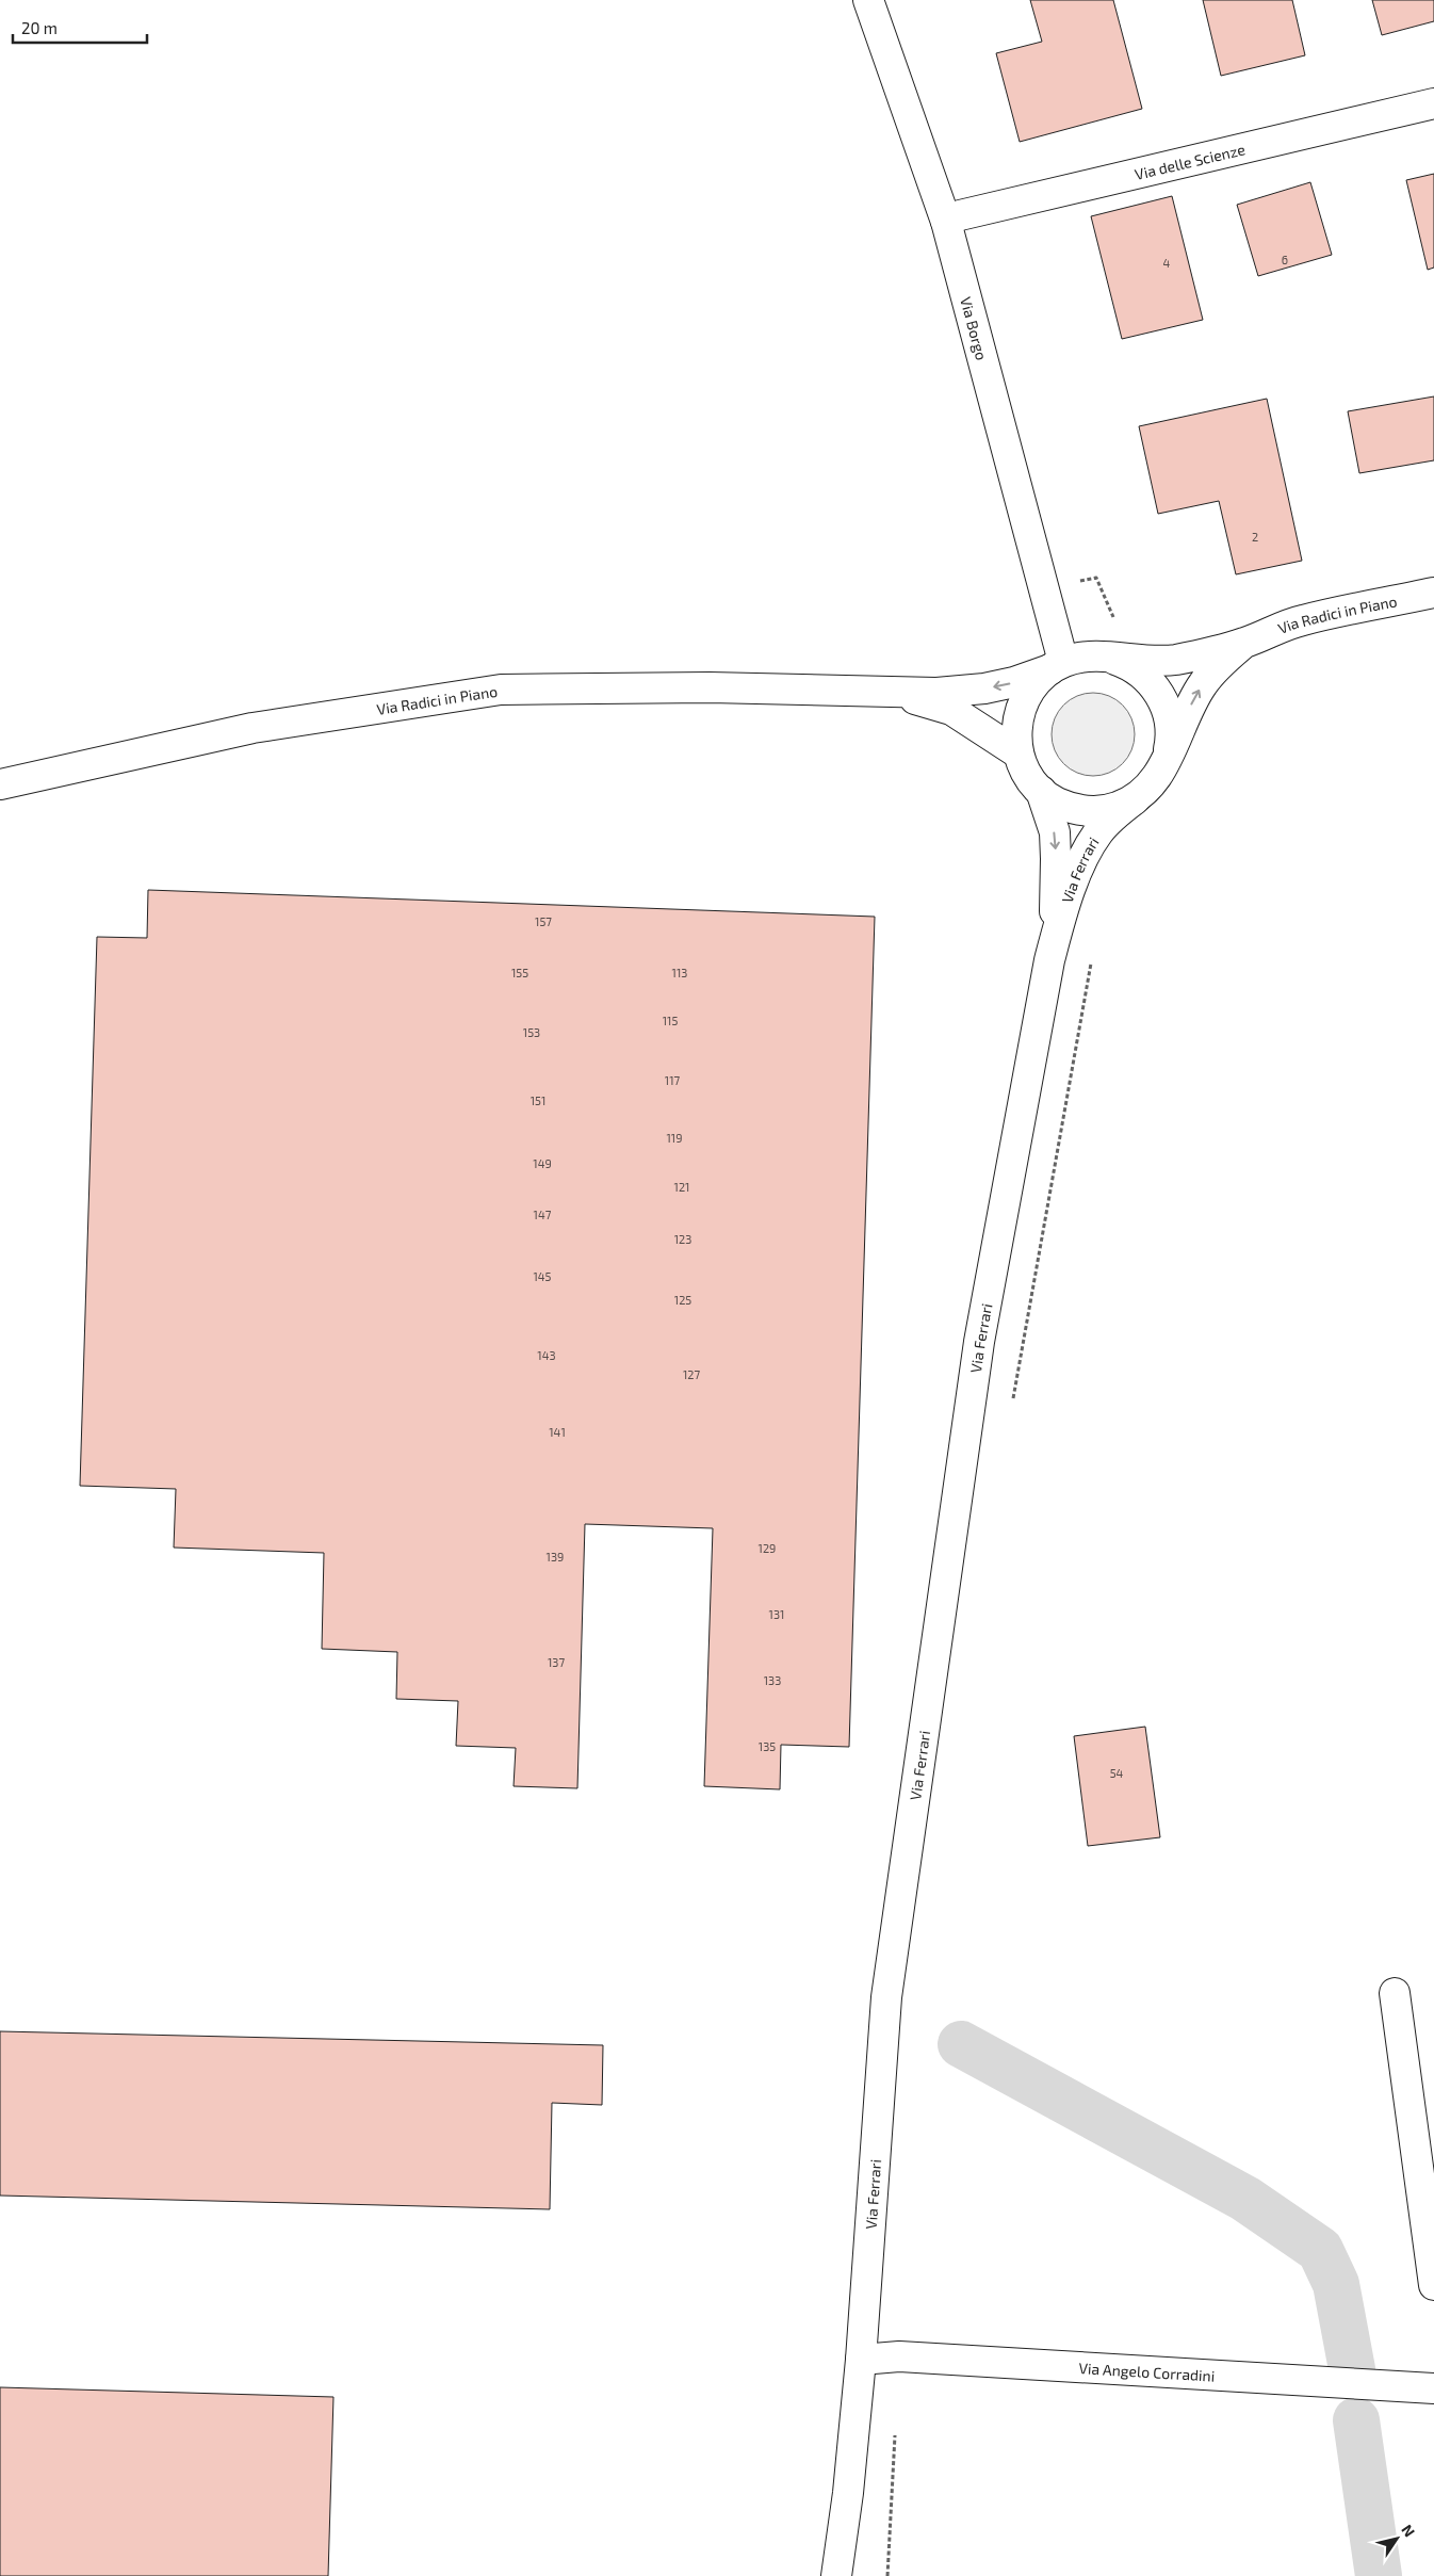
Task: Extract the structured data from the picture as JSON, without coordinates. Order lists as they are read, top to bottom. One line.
{"streets":{"street":["Via delle Scienze","Via Borgo","Via Radici in Piano","Via Ferrari","Via Angelo Corradini"]},"crossings":[["Via delle Scienze","Via Borgo"],["Via Borgo","Via Radici in Piano"],["Via Borgo","Via Ferrari"],["Via Radici in Piano","Via Ferrari"],["Via Ferrari","Via Angelo Corradini"]],"house_numbers":["6","4","2","157","155","113","115","153","117","151","119","149","121","147","123","145","125","143","127","141","129","139","131","137","133","135","54"],"scale_bar":"20 m","north":"top right"}
